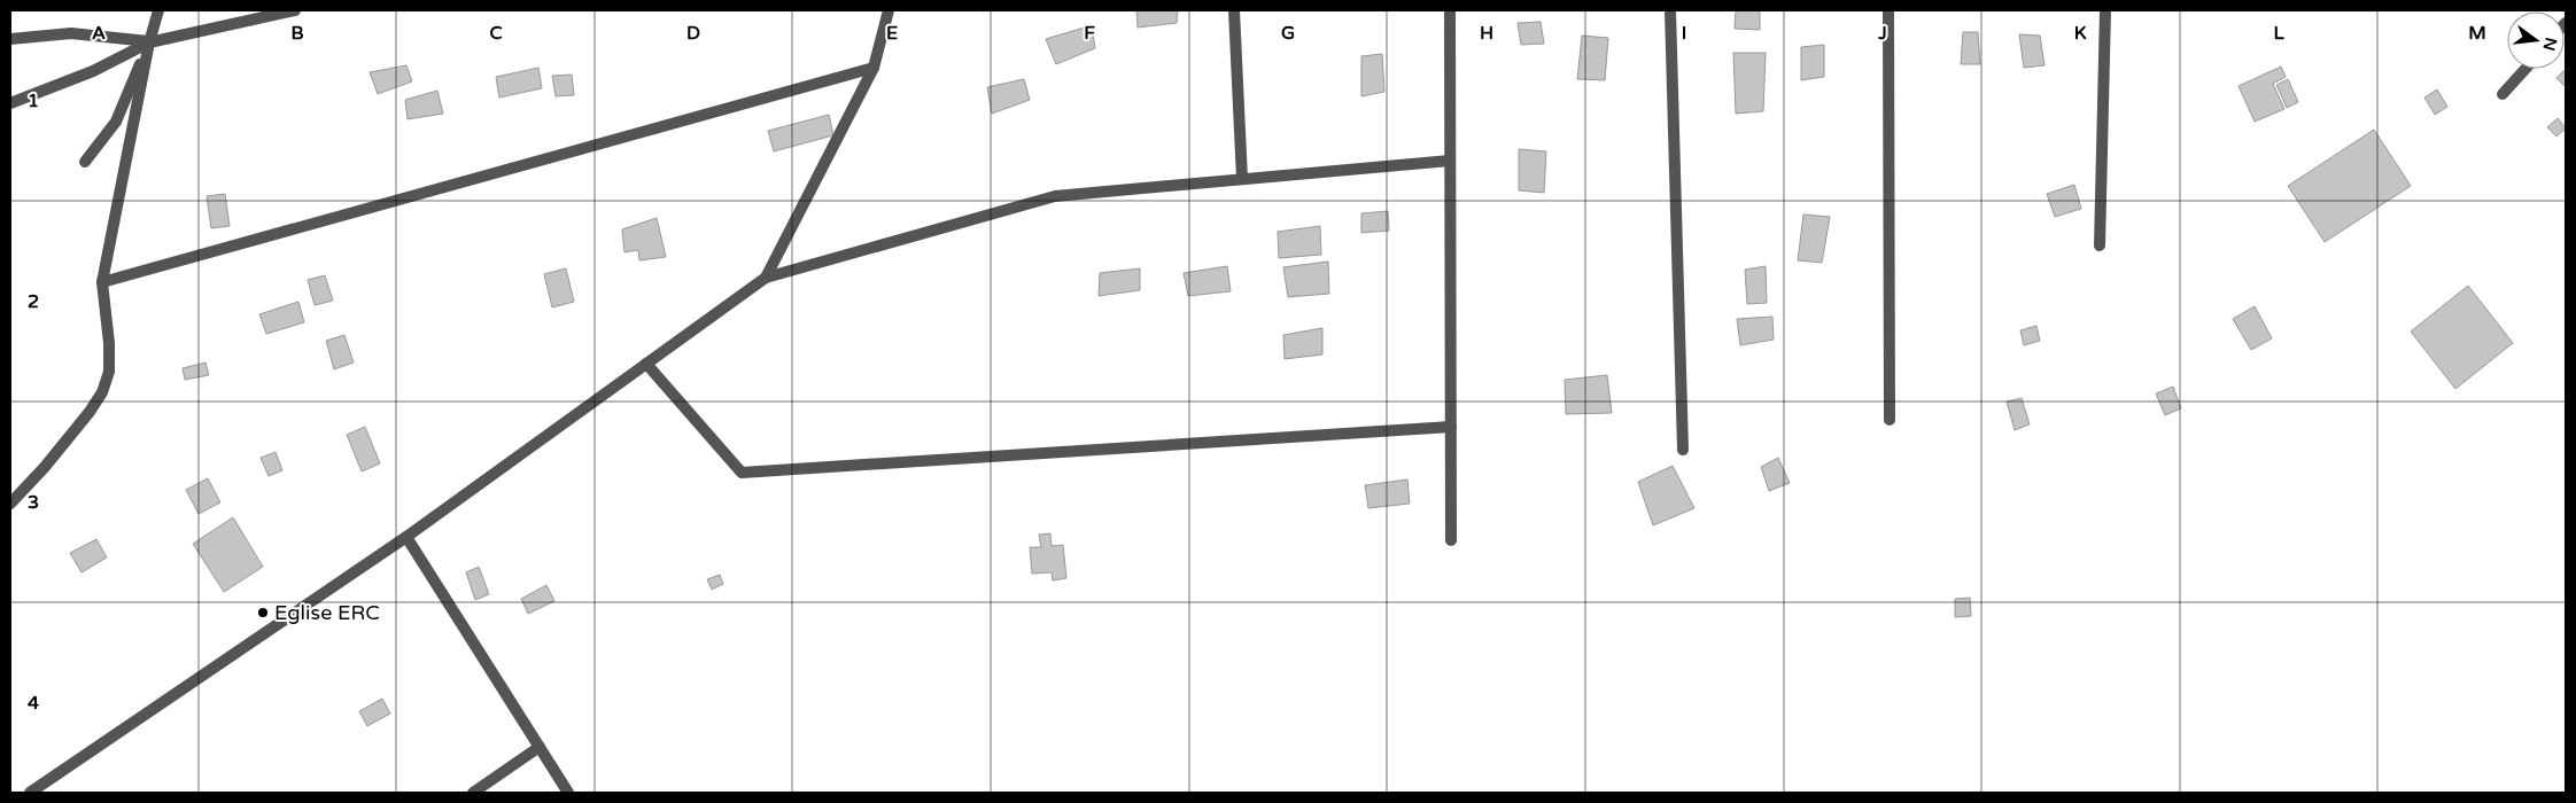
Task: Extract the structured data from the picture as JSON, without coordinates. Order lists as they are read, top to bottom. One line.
{"places":["Eglise ERC"],"north":"right","grid":{"columns":["A","B","C","D","E","F","G","H","I","J","K","L","M"],"rows":["1","2","3","4"]}}
